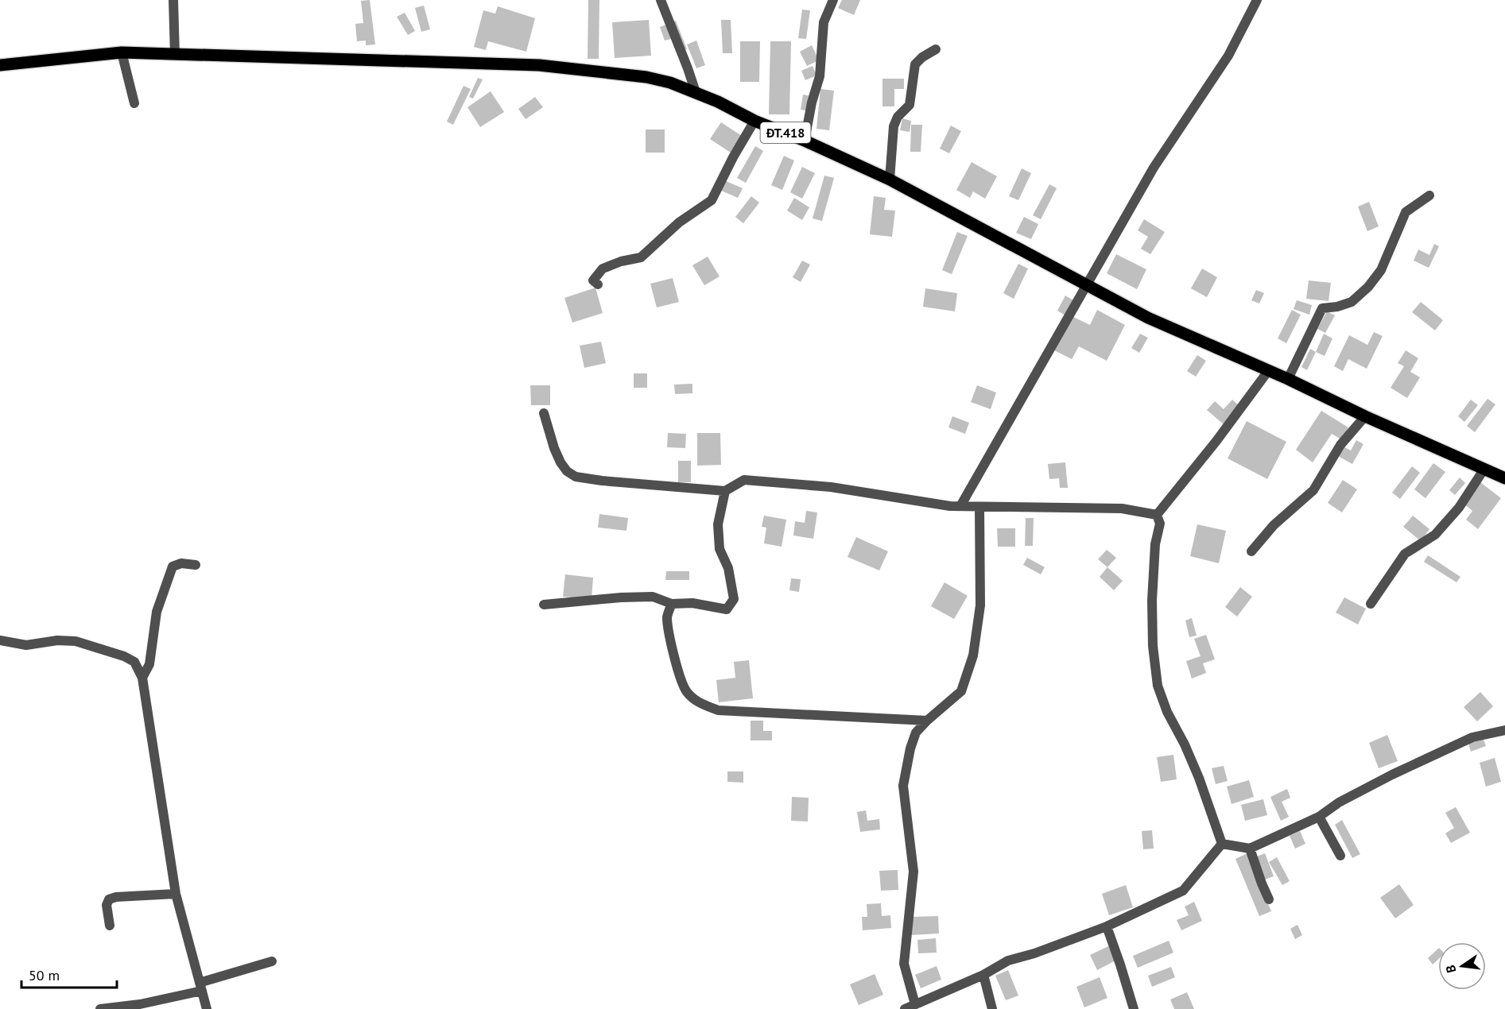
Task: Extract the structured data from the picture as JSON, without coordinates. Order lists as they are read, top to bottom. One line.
{"streets":{"main road":["ĐT.418"]},"scale_bar":"50 m","north":"left"}
